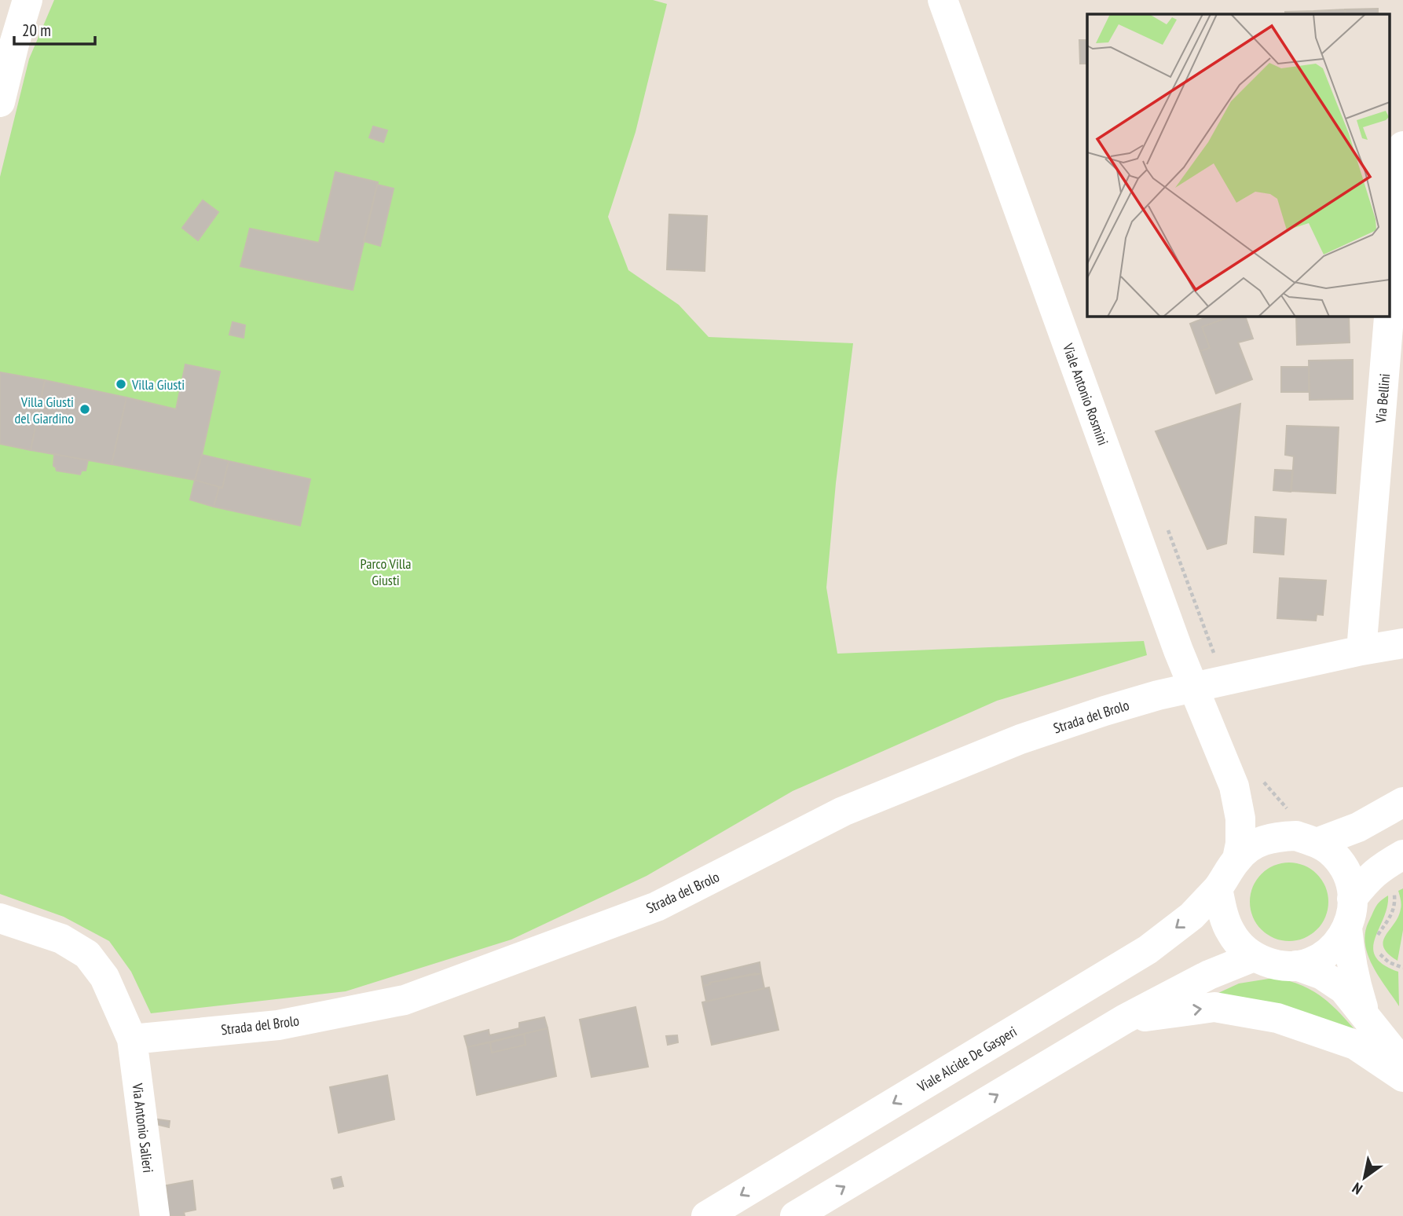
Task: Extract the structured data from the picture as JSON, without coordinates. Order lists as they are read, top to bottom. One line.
{"streets":{"street":["Viale Antonio Rosmini","Via Bellini","Strada del Brolo","Viale Alcide De Gasperi","Via Antonio Salieri"]},"crossings":[["Viale Antonio Rosmini","Strada del Brolo"],["Viale Antonio Rosmini","Viale Alcide De Gasperi"],["Via Bellini","Strada del Brolo"],["Strada del Brolo","Via Antonio Salieri"]],"parks":["Parco Villa Giusti"],"places":["Villa Giusti","Villa Giusti del Giardino"],"scale_bar":"20 m","north":"bottom left"}
